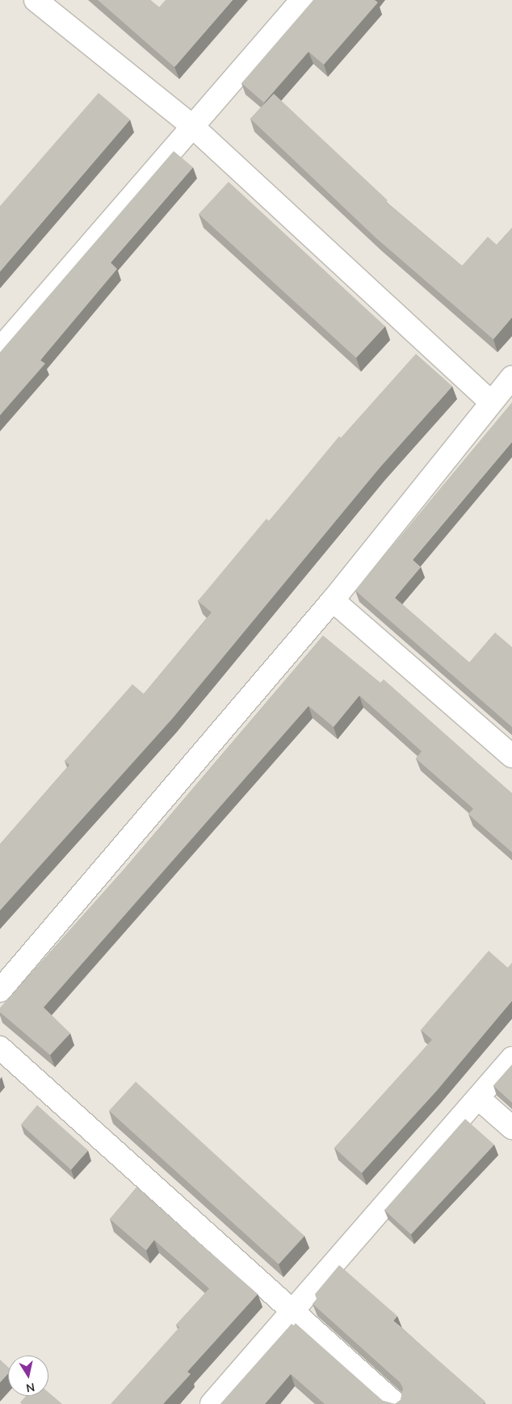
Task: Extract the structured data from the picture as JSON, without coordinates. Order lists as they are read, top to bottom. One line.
{"north":"bottom"}
